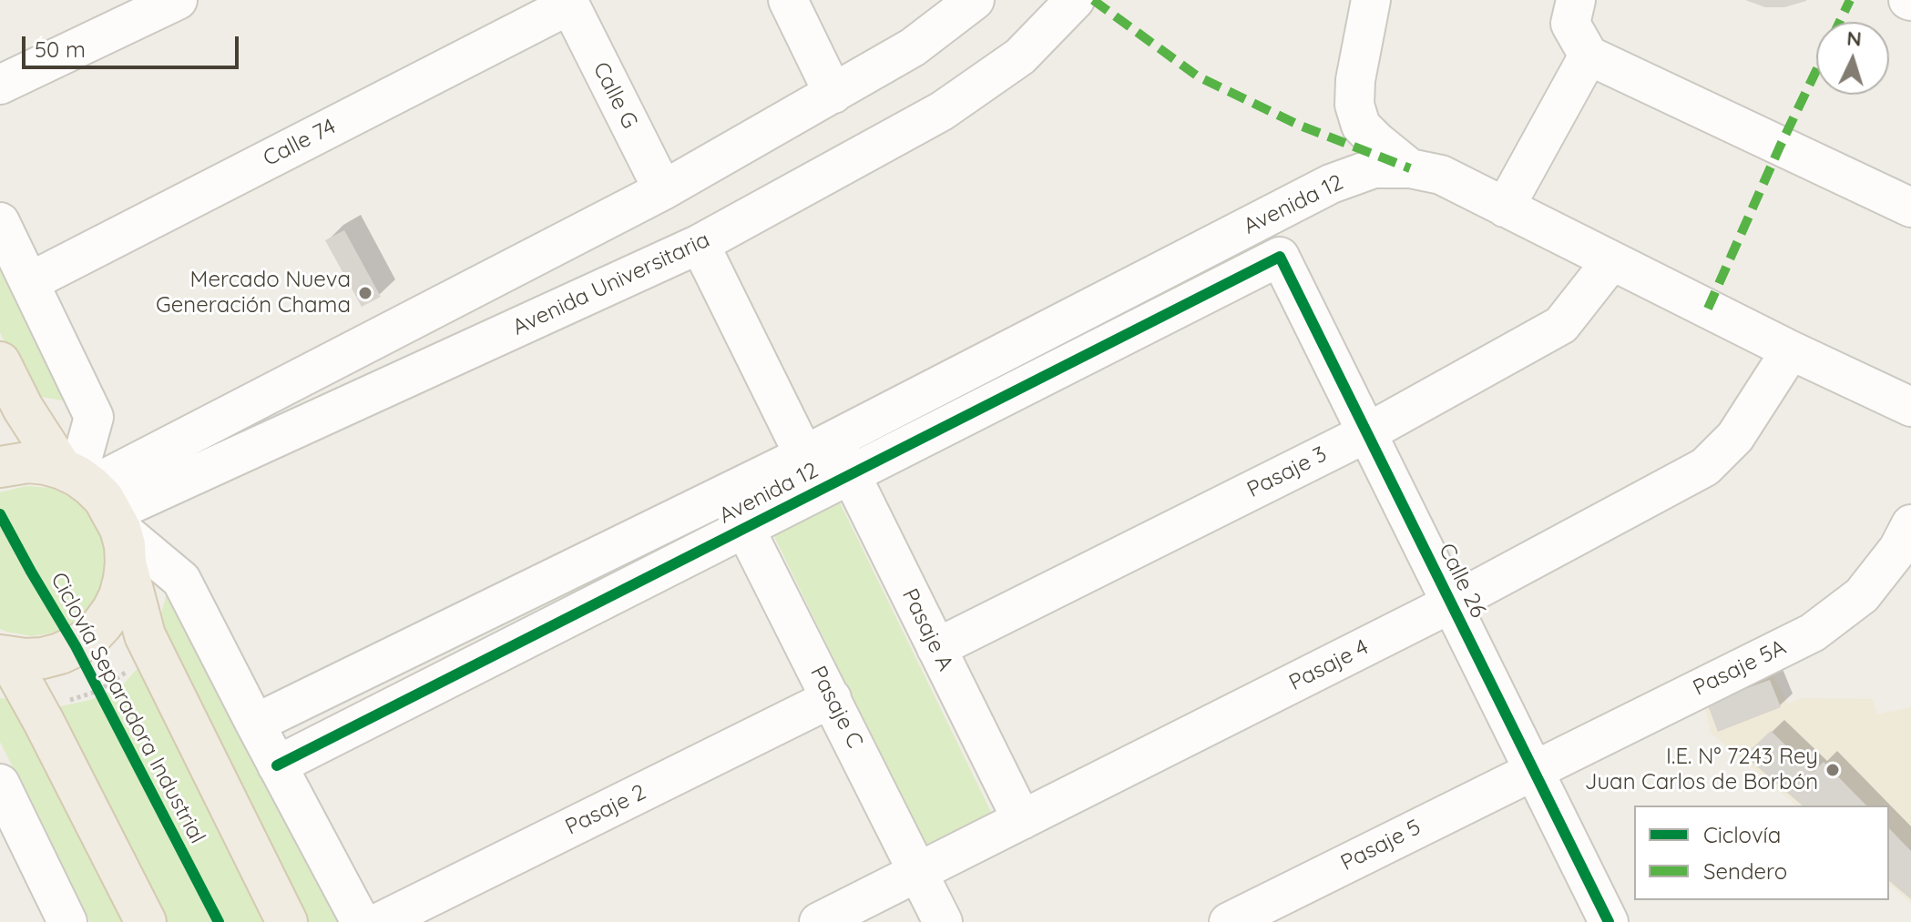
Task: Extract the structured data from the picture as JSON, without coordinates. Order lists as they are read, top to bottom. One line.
{"streets":{"street":["Calle G","Calle 74","Avenida 12","Avenida Universitaria","Pasaje 3","Calle 26","Pasaje A","Pasaje 4","Pasaje 5A","Pasaje C","Pasaje 2","Pasaje 5"],"cycle path":["Ciclovía Separadora Industrial"]},"crossings":[["Calle G","Calle 74"],["Avenida 12","Pasaje 3"],["Avenida 12","Calle 26"],["Avenida 12","Pasaje A"],["Avenida 12","Pasaje 4"],["Avenida 12","Pasaje C"],["Avenida Universitaria","Pasaje A"],["Pasaje 3","Calle 26"],["Pasaje 3","Pasaje A"],["Calle 26","Pasaje 4"],["Calle 26","Pasaje 5A"],["Calle 26","Pasaje 5"],["Pasaje A","Pasaje 4"],["Pasaje 4","Pasaje C"],["Pasaje 5A","Pasaje 5"],["Pasaje C","Pasaje 2"]],"places":["Mercado Nueva Generación Chama","I.E. N° 7243 Rey Juan Carlos de Borbón"],"legend":["Ciclovía","Sendero"],"scale_bar":"50 m","north":"top"}
